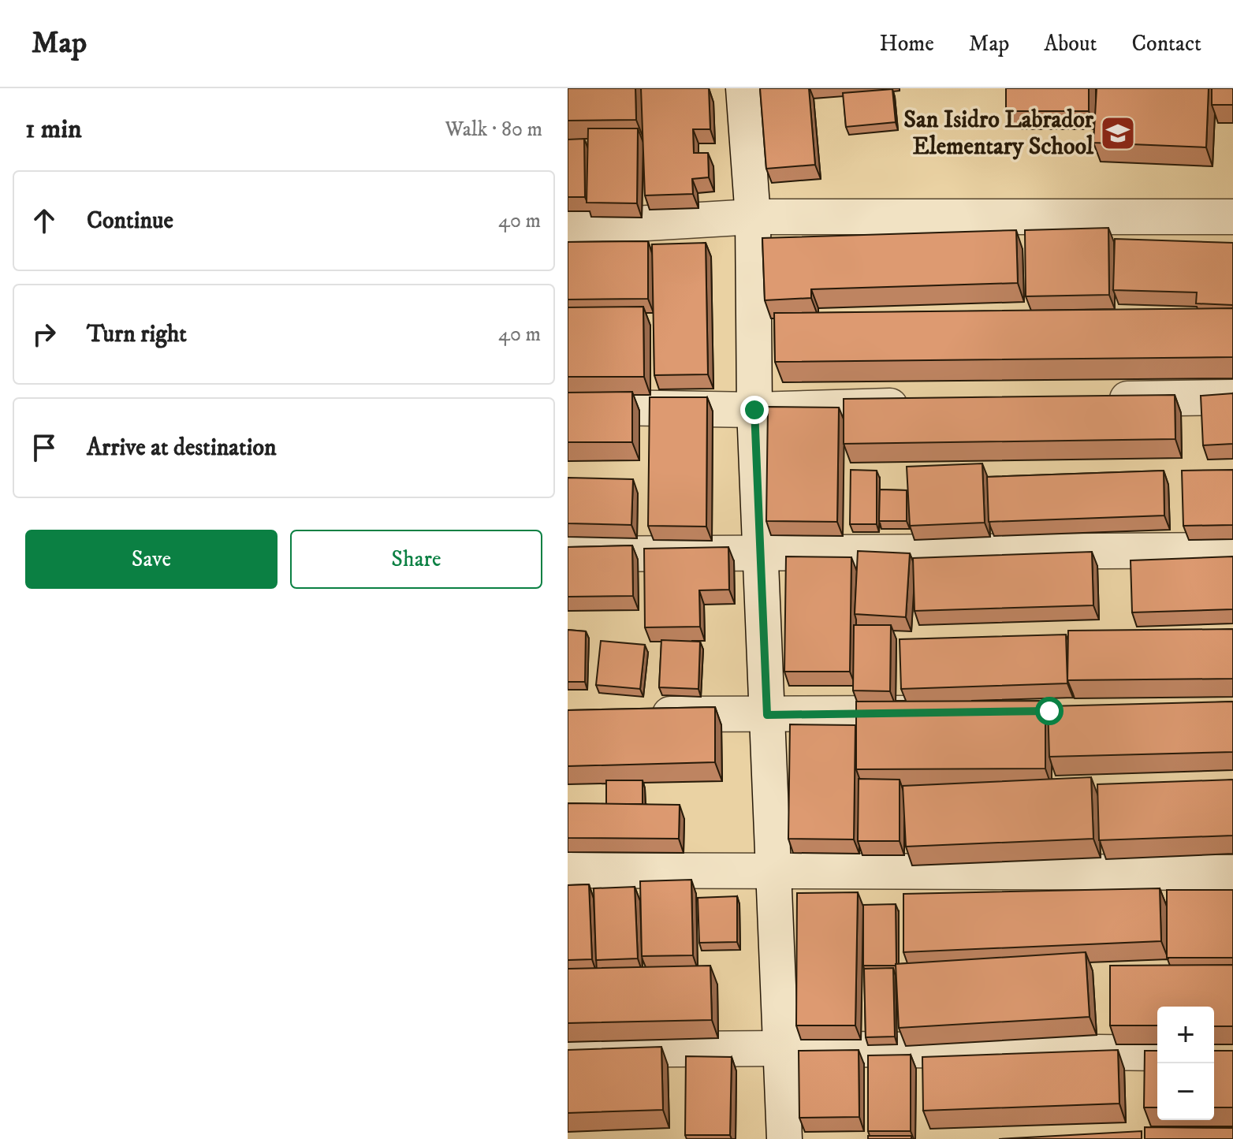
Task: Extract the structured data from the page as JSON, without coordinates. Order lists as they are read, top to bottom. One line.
{"places":{"school or university":["San Isidro Labrador Elementary School"]},"page":{"header":"Map","nav":["Home","Map","About","Contact"],"heading":["1 min","Walk · 80 m"],"list":[["Continue","40 m"],["Turn right","40 m"],"Arrive at destination"],"buttons":["Save","Share"],"map_buttons":["+","−"]}}
